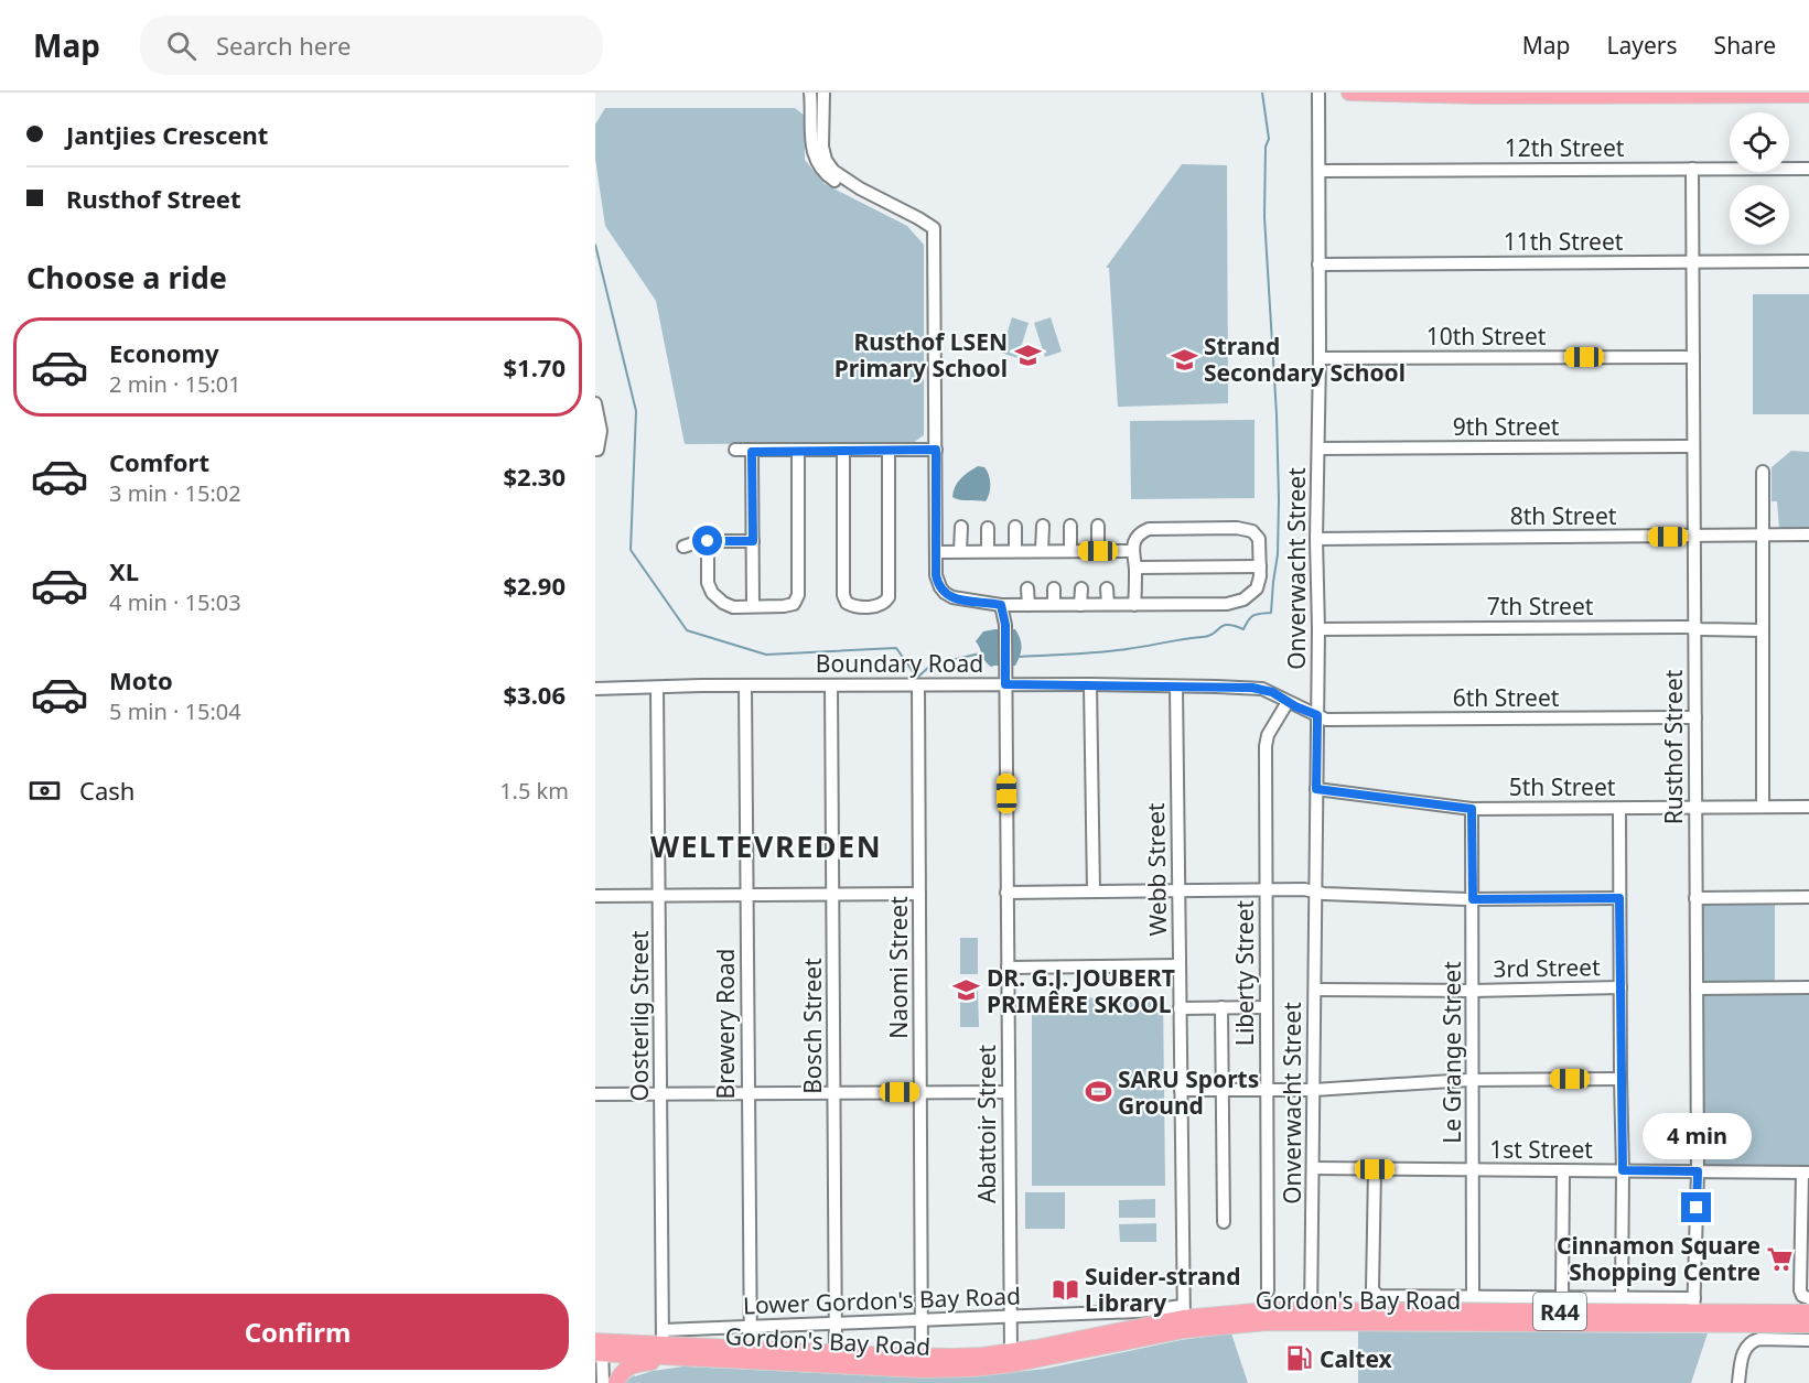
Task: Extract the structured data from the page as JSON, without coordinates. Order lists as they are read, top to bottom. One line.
{"streets":{"main road":["Gordon's Bay Road","R44"],"street":["12th Street","11th Street","10th Street","9th Street","8th Street","Onverwacht Street","7th Street","Boundary Road","6th Street","Rusthof Street","5th Street","Webb Street","Naomi Street","3rd Street","Liberty Street","Oosterlig Street","Brewery Road","Bosch Street","Le Grange Street","Abattoir Street","1st Street","Lower Gordon's Bay Road"]},"crossings":[["12th Street","Onverwacht Street"],["12th Street","Rusthof Street"],["11th Street","Onverwacht Street"],["11th Street","Rusthof Street"],["10th Street","Onverwacht Street"],["10th Street","Rusthof Street"],["9th Street","Onverwacht Street"],["9th Street","Rusthof Street"],["8th Street","Onverwacht Street"],["8th Street","Rusthof Street"],["Onverwacht Street","7th Street"],["Onverwacht Street","Boundary Road"],["Onverwacht Street","6th Street"],["Onverwacht Street","5th Street"],["Onverwacht Street","3rd Street"],["Onverwacht Street","1st Street"],["Onverwacht Street","Gordon's Bay Road"],["7th Street","Rusthof Street"],["Boundary Road","6th Street"],["Boundary Road","Webb Street"],["Boundary Road","Naomi Street"],["Boundary Road","Liberty Street"],["Boundary Road","Oosterlig Street"],["Boundary Road","Brewery Road"],["Boundary Road","Bosch Street"],["Boundary Road","Abattoir Street"],["6th Street","Rusthof Street"],["Rusthof Street","5th Street"],["Rusthof Street","1st Street"],["Rusthof Street","Gordon's Bay Road"],["5th Street","Le Grange Street"],["Webb Street","Lower Gordon's Bay Road"],["Webb Street","Gordon's Bay Road"],["Naomi Street","Lower Gordon's Bay Road"],["Naomi Street","Gordon's Bay Road"],["3rd Street","Le Grange Street"],["Oosterlig Street","Lower Gordon's Bay Road"],["Oosterlig Street","Gordon's Bay Road"],["Brewery Road","Lower Gordon's Bay Road"],["Brewery Road","Gordon's Bay Road"],["Bosch Street","Lower Gordon's Bay Road"],["Bosch Street","Gordon's Bay Road"],["Le Grange Street","1st Street"],["Abattoir Street","Lower Gordon's Bay Road"],["Abattoir Street","Gordon's Bay Road"],["Lower Gordon's Bay Road","Gordon's Bay Road"]],"districts":["WELTEVREDEN"],"places":{"school or university":["Rusthof LSEN Primary School","Strand Secondary School","DR. G.J. JOUBERT PRIMÊRE SKOOL"],"sports":["SARU Sports Ground"],"supermarket":["Cinnamon Square Shopping Centre"],"library":["Suider-strand Library"],"fuel station":["Caltex"]},"page":{"header":"Map","search":"Search here","nav":["Map","Layers","Share"],"banner":["Jantjies Crescent","Rusthof Street"],"heading":"Choose a ride","list":[{"name":"Economy","note":"2 min · 15:01","value":"$1.70"},{"name":"Comfort","note":"3 min · 15:02","value":"$2.30"},{"name":"XL","note":"4 min · 15:03","value":"$2.90"},{"name":"Moto","note":"5 min · 15:04","value":"$3.06"}],"pay":["Cash","1.5 km"],"bubble":"4 min","buttons":"Confirm"}}
